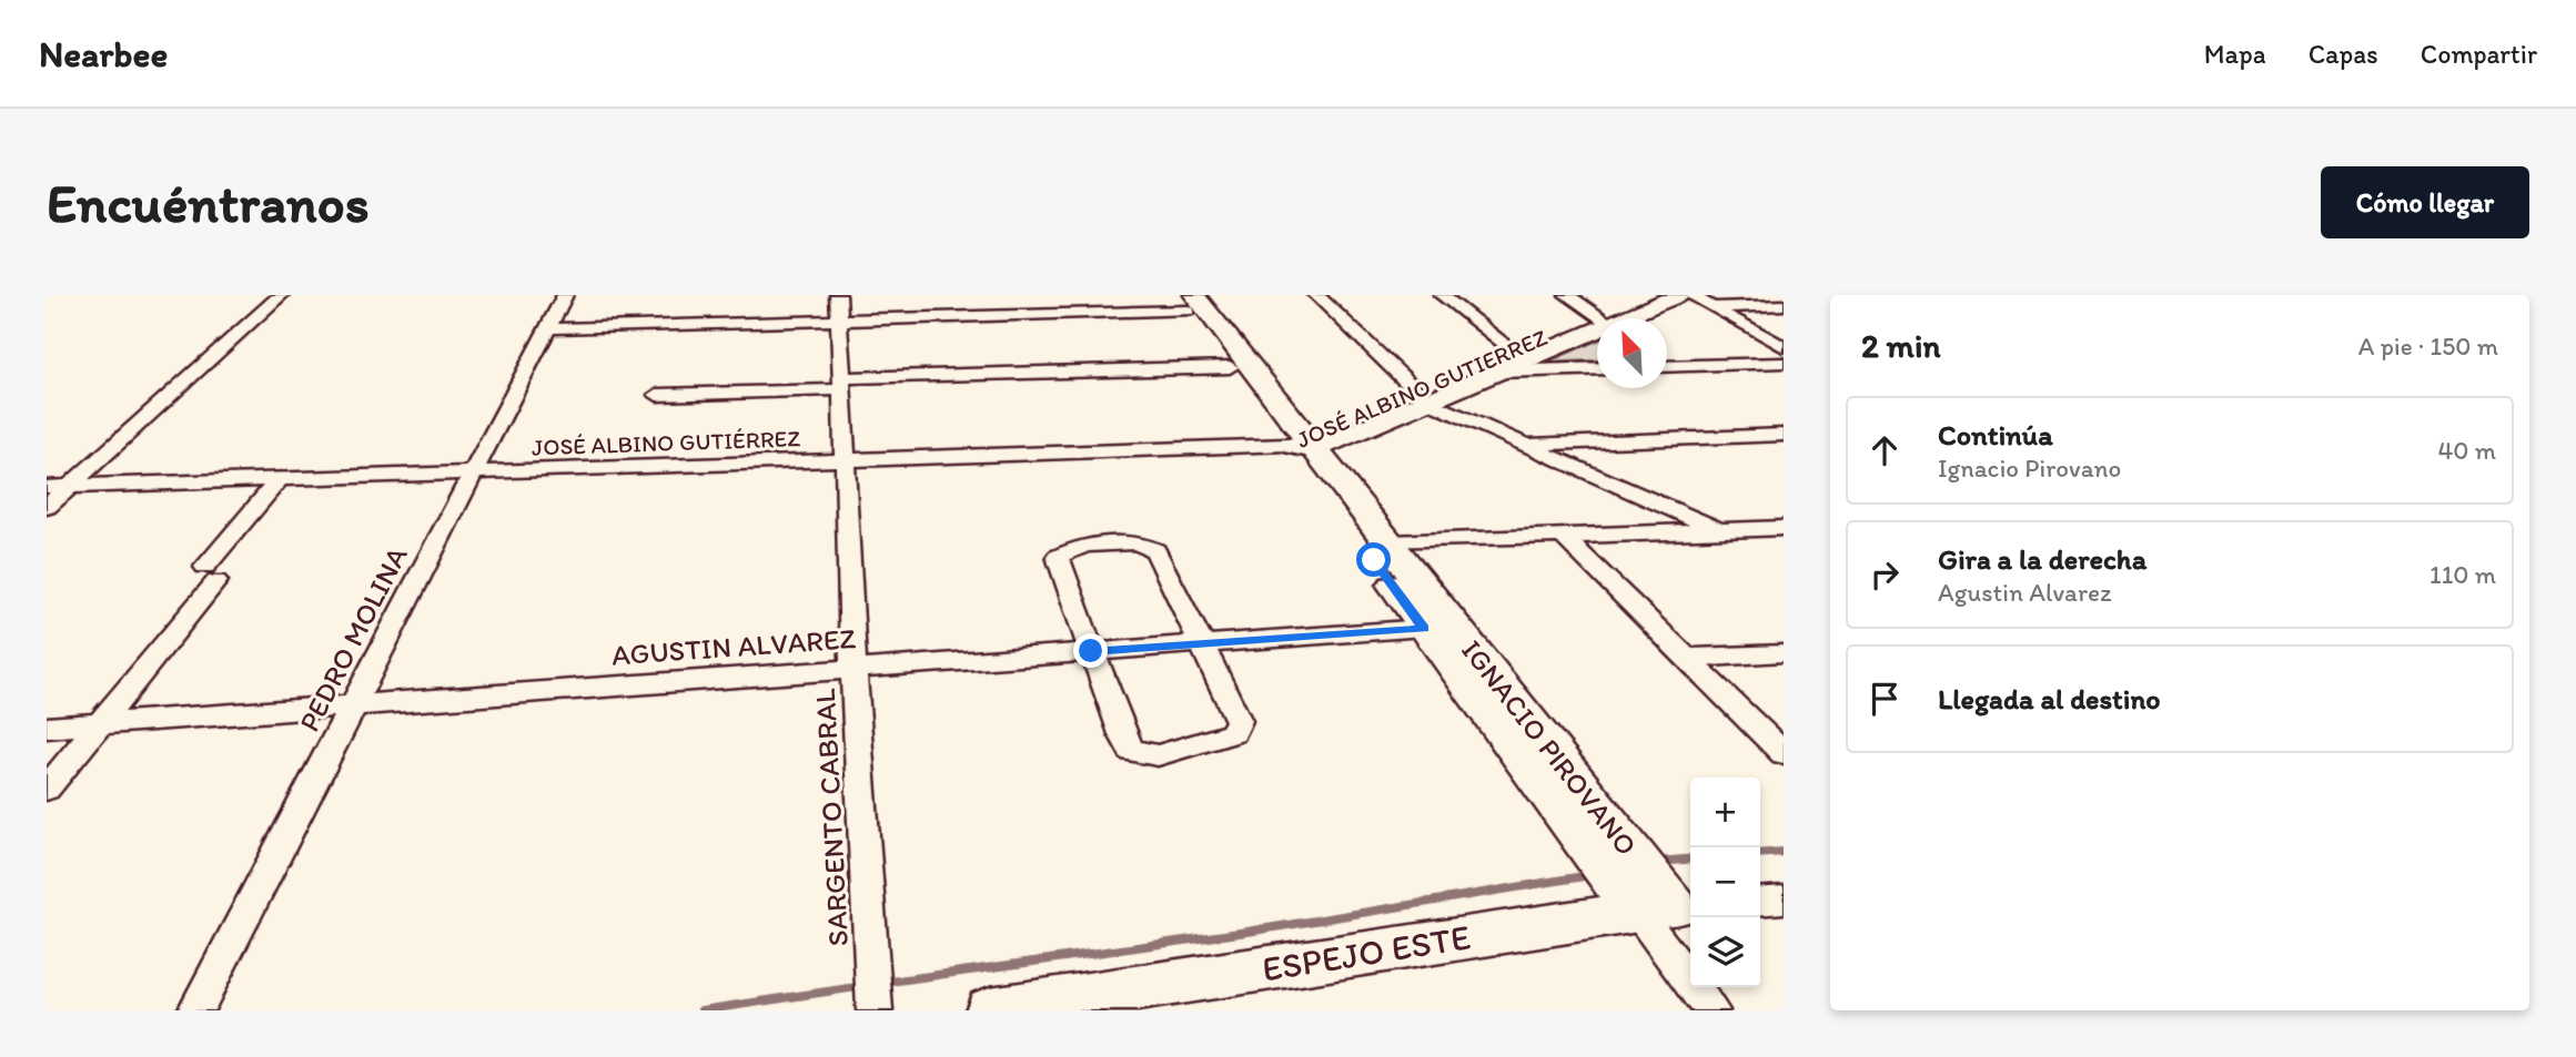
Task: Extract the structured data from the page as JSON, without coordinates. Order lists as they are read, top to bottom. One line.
{"streets":{"street":["JOSÉ ALBINO GUTIERREZ","JOSÉ ALBINO GUTIÉRREZ","PEDRO MOLINA","AGUSTIN ALVAREZ","IGNACIO PIROVANO","SARGENTO CABRAL","ESPEJO ESTE"]},"crossings":[["JOSÉ ALBINO GUTIERREZ","JOSÉ ALBINO GUTIÉRREZ"],["JOSÉ ALBINO GUTIERREZ","IGNACIO PIROVANO"],["JOSÉ ALBINO GUTIÉRREZ","PEDRO MOLINA"],["JOSÉ ALBINO GUTIÉRREZ","IGNACIO PIROVANO"],["JOSÉ ALBINO GUTIÉRREZ","SARGENTO CABRAL"],["PEDRO MOLINA","AGUSTIN ALVAREZ"],["AGUSTIN ALVAREZ","IGNACIO PIROVANO"],["AGUSTIN ALVAREZ","SARGENTO CABRAL"],["IGNACIO PIROVANO","ESPEJO ESTE"]],"north":"top left","page":{"header":"Nearbee","nav":["Mapa","Capas","Compartir"],"buttons":"Cómo llegar","title":"Encuéntranos","heading":["2 min","A pie · 150 m"],"list":[["Continúa","Ignacio Pirovano","40 m"],["Gira a la derecha","Agustin Alvarez","110 m"],"Llegada al destino"],"map_buttons":["+","−"]}}
